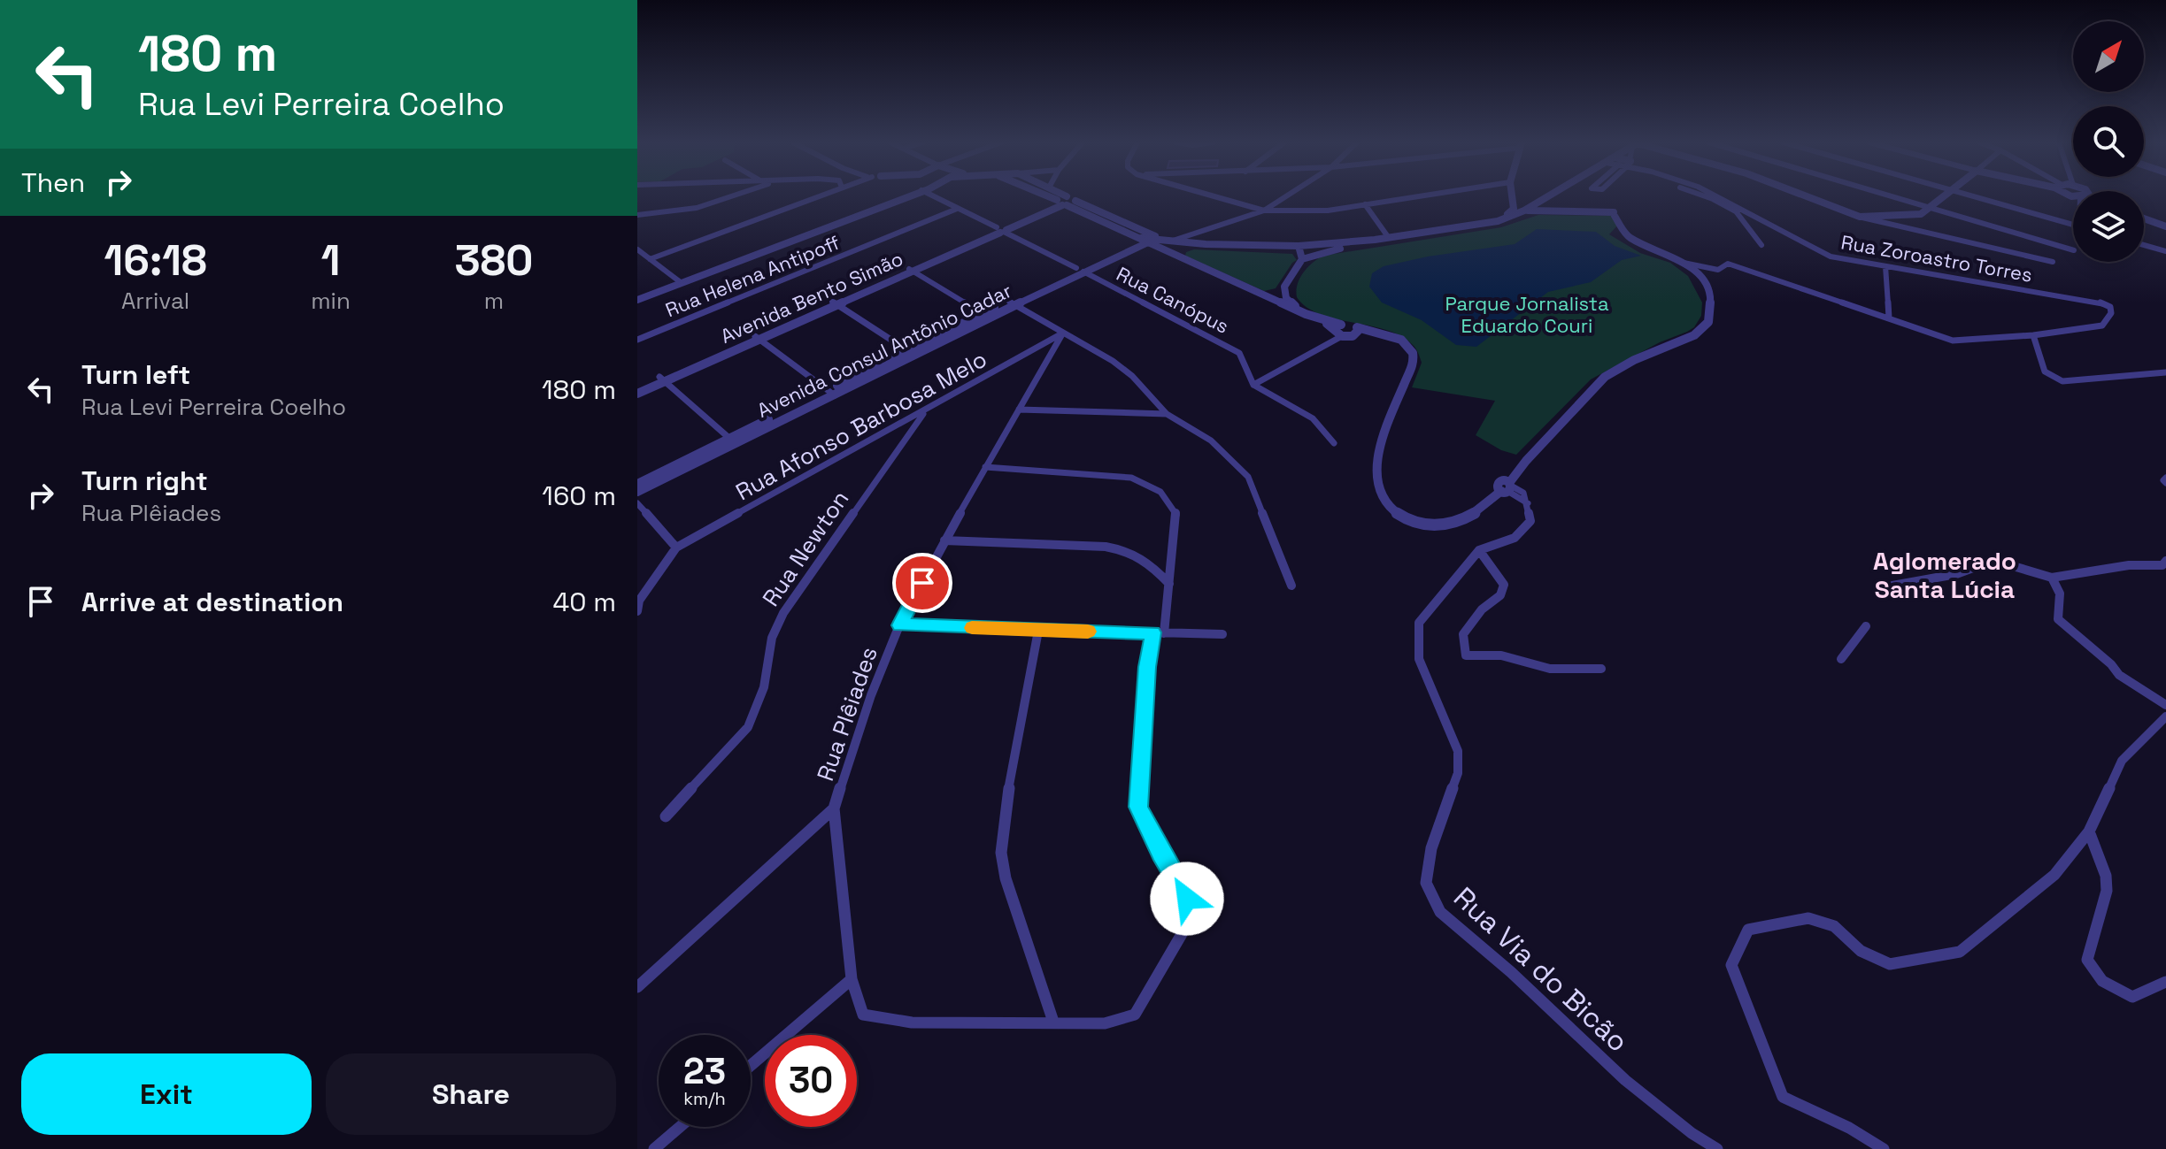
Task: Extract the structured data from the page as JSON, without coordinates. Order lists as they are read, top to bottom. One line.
{"streets":{"street":["Rua Zoroastro Torres","Rua Helena Antipoff","Avenida Bento Simão","Rua Canópus","Avenida Consul Antônio Cadar","Rua Afonso Barbosa Melo","Rua Newton","Rua Plêiades","Rua Via do Bicão"]},"crossings":[["Rua Helena Antipoff","Rua Canópus"],["Avenida Bento Simão","Rua Canópus"],["Rua Canópus","Avenida Consul Antônio Cadar"],["Rua Afonso Barbosa Melo","Rua Newton"],["Rua Afonso Barbosa Melo","Rua Plêiades"]],"districts":["Aglomerado Santa Lúcia"],"parks":["Parque Jornalista Eduardo Couri"],"north":"top right","page":{"turn":["180 m","Rua Levi Perreira Coelho"],"then":"Then","eta":["16:18","Arrival","1","min","380","m"],"list":[{"name":"Turn left","note":"Rua Levi Perreira Coelho","value":"180 m"},{"name":"Turn right","note":"Rua Plêiades","value":"160 m"},{"name":"Arrive at destination","value":"40 m"}],"speed":"23 km/h","limit":"30","buttons":["Exit","Share"]}}
